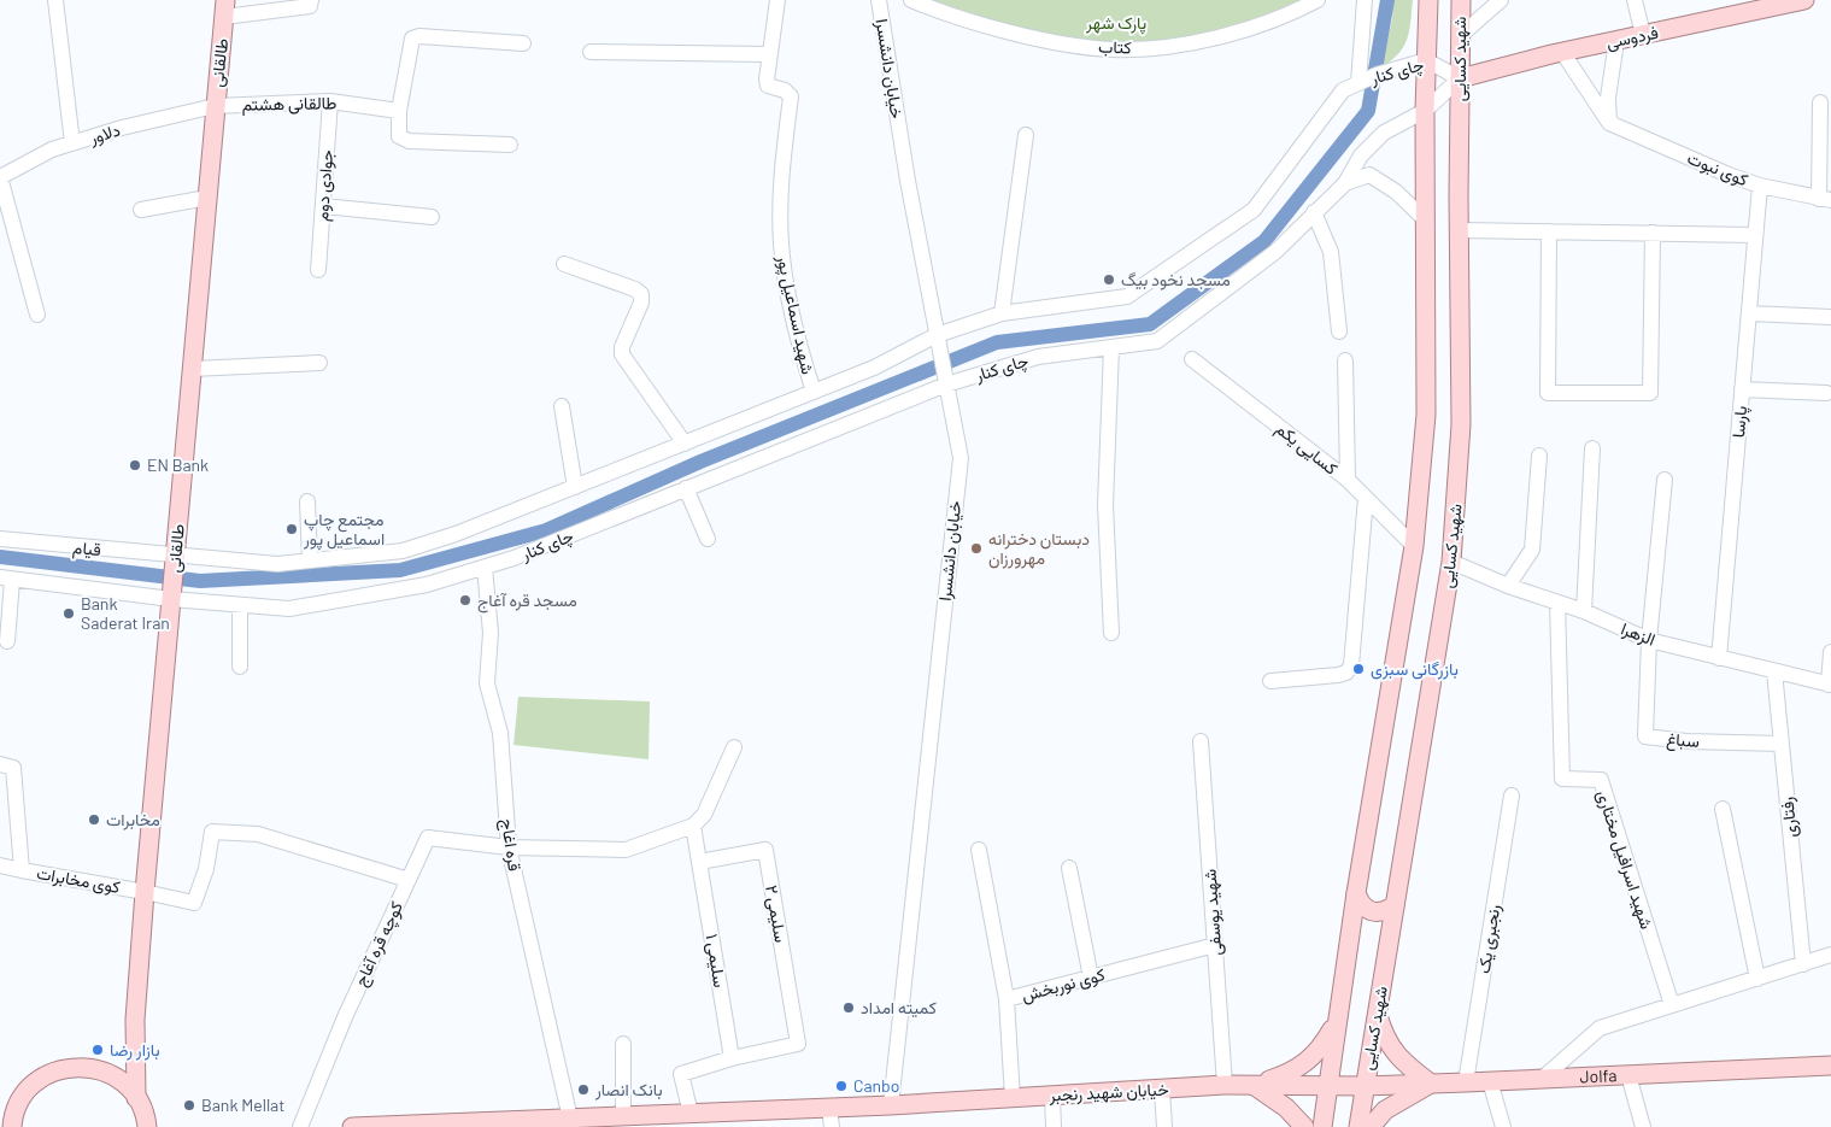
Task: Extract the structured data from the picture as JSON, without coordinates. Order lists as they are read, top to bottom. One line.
{"streets":{"main road":["فردوسی","شهید کسایی","طالقانی","Jolfa","خیابان شهید رنجبر"],"street":["کتاب","خیابان دانشسرا","چای کنار","طالقانی هشتم","دلاور","کوی نبوت","جوادی دوم","شهید اسماعیل پور","پارسا","کسایی یکم","قیام","الزهرا","سباغ","رفتاری","قره اغاج","شهید اسرافیل مختاری","کوی مخابرات","شهید یوسفی","سلیمی ۲","رنجبری یک","کوچه قره آغاج","سلیمی ۱","کوی نوربخش"]},"crossings":[["فردوسی","شهید کسایی"],["فردوسی","چای کنار"],["شهید کسایی","چای کنار"],["شهید کسایی","کسایی یکم"],["شهید کسایی","الزهرا"],["شهید کسایی","Jolfa"],["شهید کسایی","خیابان شهید رنجبر"],["طالقانی","چای کنار"],["طالقانی","طالقانی هشتم"],["طالقانی","دلاور"],["طالقانی","قیام"],["طالقانی","کوی مخابرات"],["خیابان دانشسرا","چای کنار"],["خیابان دانشسرا","خیابان شهید رنجبر"],["چای کنار","شهید اسماعیل پور"],["چای کنار","قیام"],["چای کنار","قره اغاج"],["طالقانی هشتم","دلاور"],["طالقانی هشتم","جوادی دوم"],["کوی نبوت","پارسا"],["پارسا","الزهرا"],["الزهرا","سباغ"],["الزهرا","رفتاری"],["الزهرا","شهید اسرافیل مختاری"],["سباغ","رفتاری"],["قره اغاج","کوچه قره آغاج"],["قره اغاج","خیابان شهید رنجبر"],["کوی مخابرات","کوچه قره آغاج"],["شهید یوسفی","کوی نوربخش"],["شهید یوسفی","خیابان شهید رنجبر"],["سلیمی ۲","سلیمی ۱"],["رنجبری یک","Jolfa"],["کوی نوربخش","خیابان شهید رنجبر"],["Jolfa","خیابان شهید رنجبر"]],"parks":["پارک شهر"],"places":["مسجد نخود‌ بیگ","EN Bank","مجتمع چاپ اسماعیل پور","دبستان دخترانه مهرورزان","مسجد قره آغاج","Bank Saderat Iran","بازرگانی سبزی","مخابرات","کمیته امداد","بازار رضا","Canbo","بانک انصار","Bank Mellat"]}
